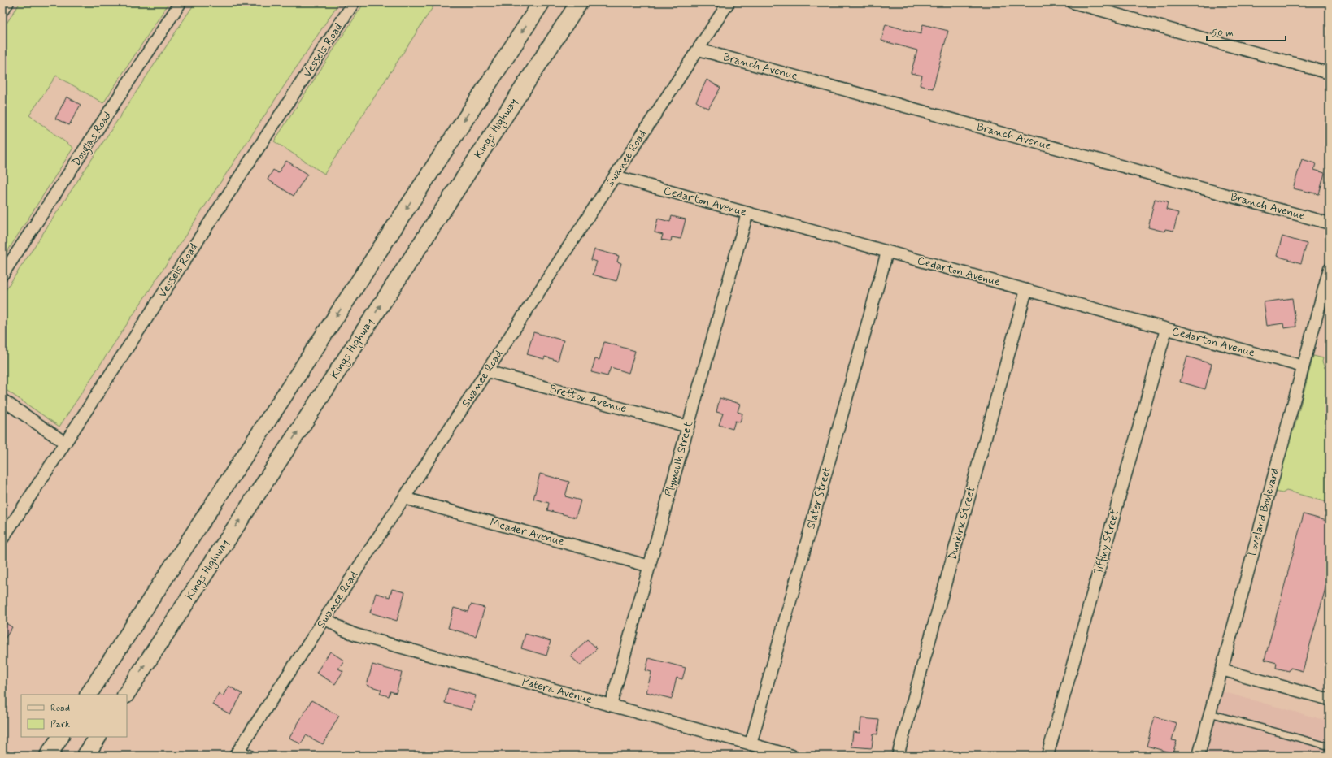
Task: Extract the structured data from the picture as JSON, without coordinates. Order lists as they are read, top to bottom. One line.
{"streets":{"main road":["Kings Highway"],"street":["Vessels Road","Branch Avenue","Douglas Road","Swanee Road","Cedarton Avenue","Bretton Avenue","Plymouth Street","Slater Street","Loveland Boulevard","Dunkirk Street","Meader Avenue","Tiffiny Street","Patera Avenue"]},"crossings":[["Branch Avenue","Swanee Road"],["Swanee Road","Cedarton Avenue"],["Swanee Road","Bretton Avenue"],["Swanee Road","Meader Avenue"],["Swanee Road","Patera Avenue"],["Cedarton Avenue","Plymouth Street"],["Cedarton Avenue","Slater Street"],["Cedarton Avenue","Loveland Boulevard"],["Cedarton Avenue","Dunkirk Street"],["Cedarton Avenue","Tiffiny Street"],["Bretton Avenue","Plymouth Street"],["Plymouth Street","Meader Avenue"],["Plymouth Street","Patera Avenue"],["Slater Street","Patera Avenue"]],"legend":["Road","Park"],"scale_bar":"50 m"}
